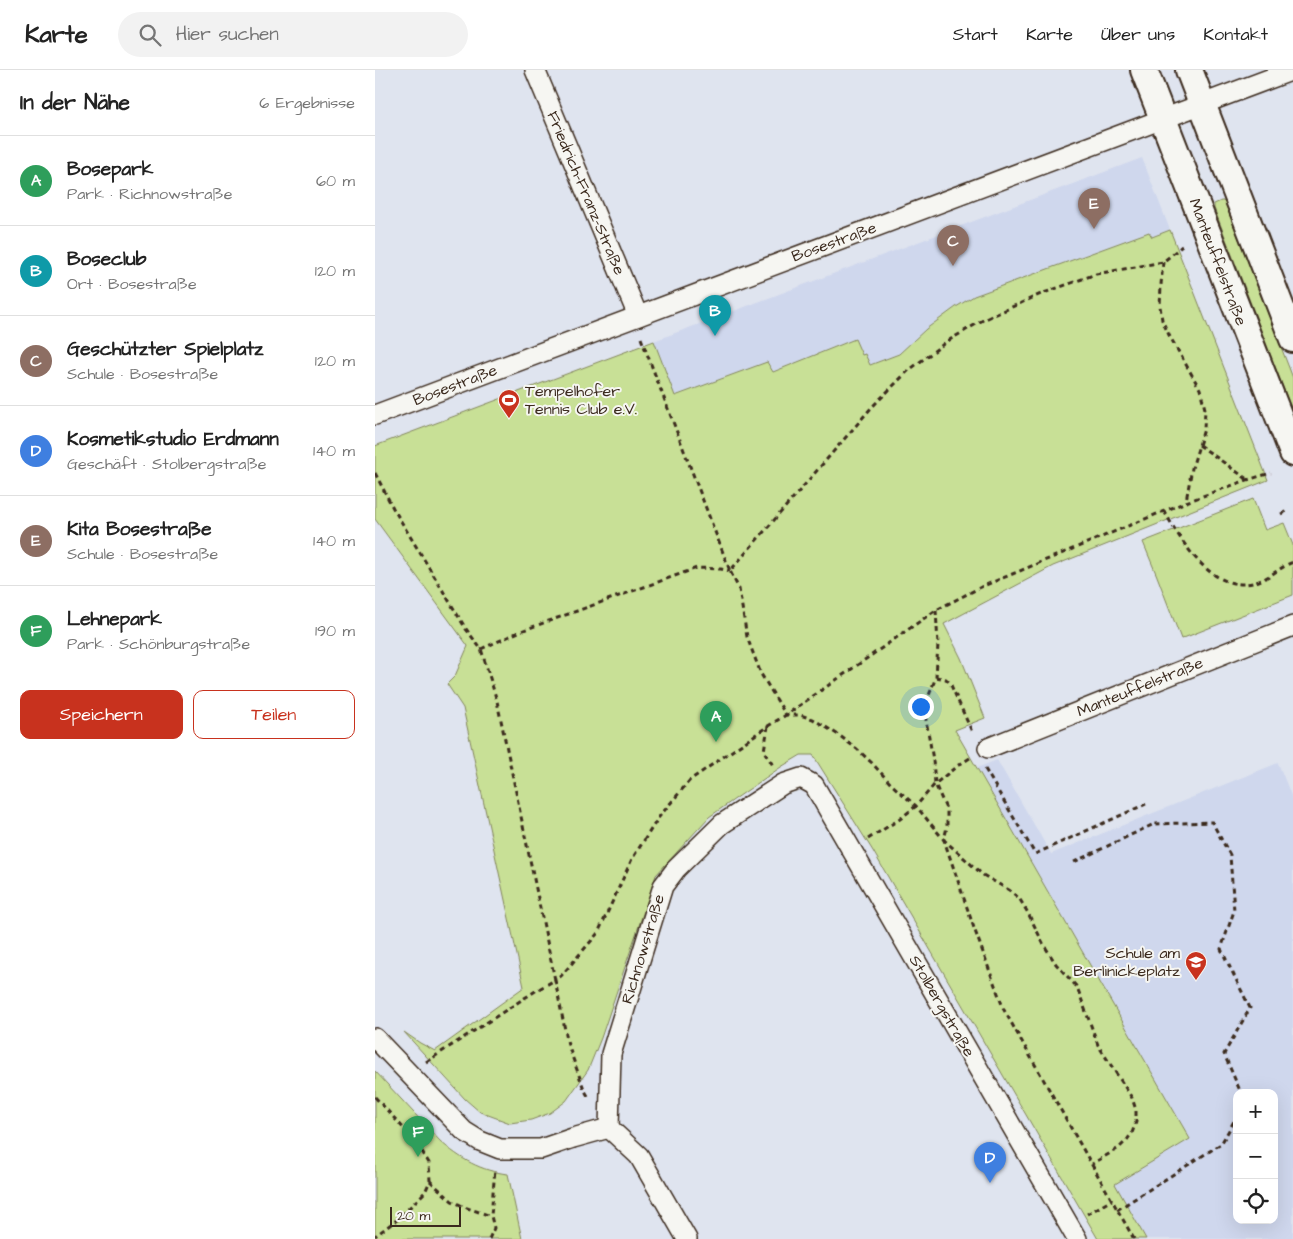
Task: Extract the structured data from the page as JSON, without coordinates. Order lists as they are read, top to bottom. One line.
{"streets":{"main road":["Manteuffelstraße"],"street":["Friedrich-Franz-Straße","Bosestraße","Richnowstraße","Stolbergstraße"]},"crossings":[["Friedrich-Franz-Straße","Bosestraße"],["Bosestraße","Manteuffelstraße"],["Richnowstraße","Stolbergstraße"]],"places":{"sports":["Tempelhofer Tennis Club e.V."],"school or university":["Schule am Berlinickeplatz"]},"scale_bar":"20 m","page":{"header":"Karte","search":"Hier suchen","nav":["Start","Karte","Über uns","Kontakt"],"heading":["In der Nähe","6 Ergebnisse"],"list":[{"mark":"A","name":"Bosepark","note":"Park · Richnowstraße","value":"60 m"},{"mark":"B","name":"Boseclub","note":"Ort · Bosestraße","value":"120 m"},{"mark":"C","name":"Geschützter Spielplatz","note":"Schule · Bosestraße","value":"120 m"},{"mark":"D","name":"Kosmetikstudio Erdmann","note":"Geschäft · Stolbergstraße","value":"140 m"},{"mark":"E","name":"Kita Bosestraße","note":"Schule · Bosestraße","value":"140 m"},{"mark":"F","name":"Lehnepark","note":"Park · Schönburgstraße","value":"190 m"}],"pins":["E","C","B","A","F","D"],"buttons":["Speichern","Teilen"],"map_buttons":["+","−"],"scale":"20 m"}}
